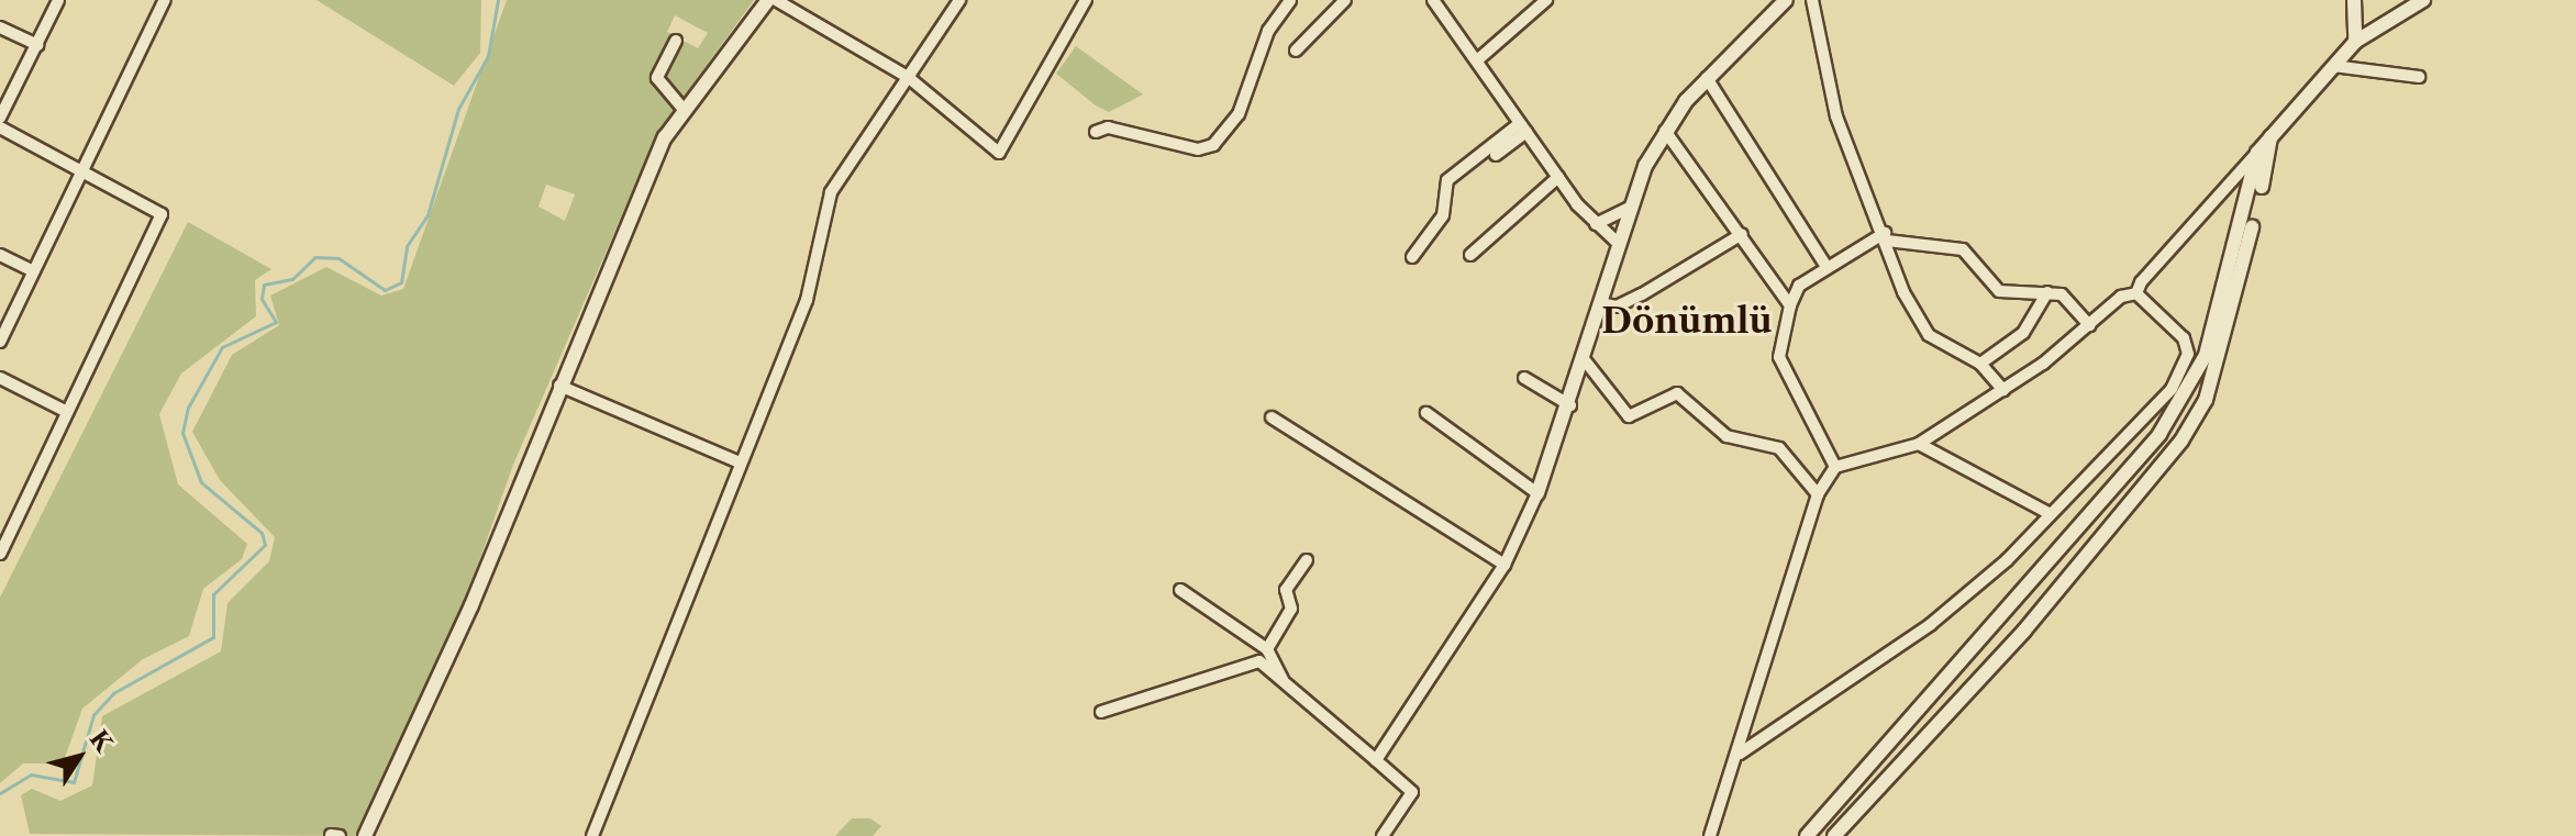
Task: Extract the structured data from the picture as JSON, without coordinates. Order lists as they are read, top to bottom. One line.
{"districts":["Dönümlü"],"north":"top right"}
